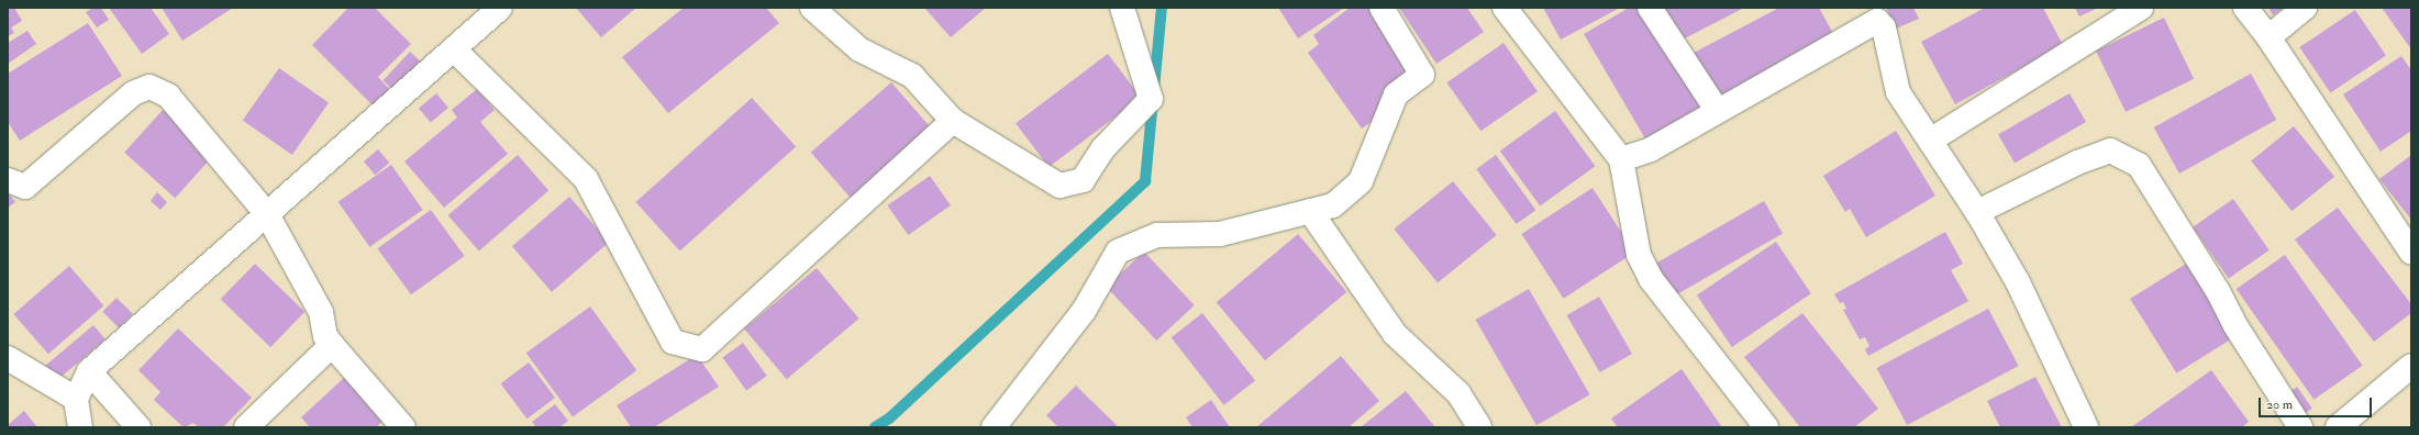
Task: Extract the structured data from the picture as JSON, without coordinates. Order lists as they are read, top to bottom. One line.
{"scale_bar":"20 m"}
